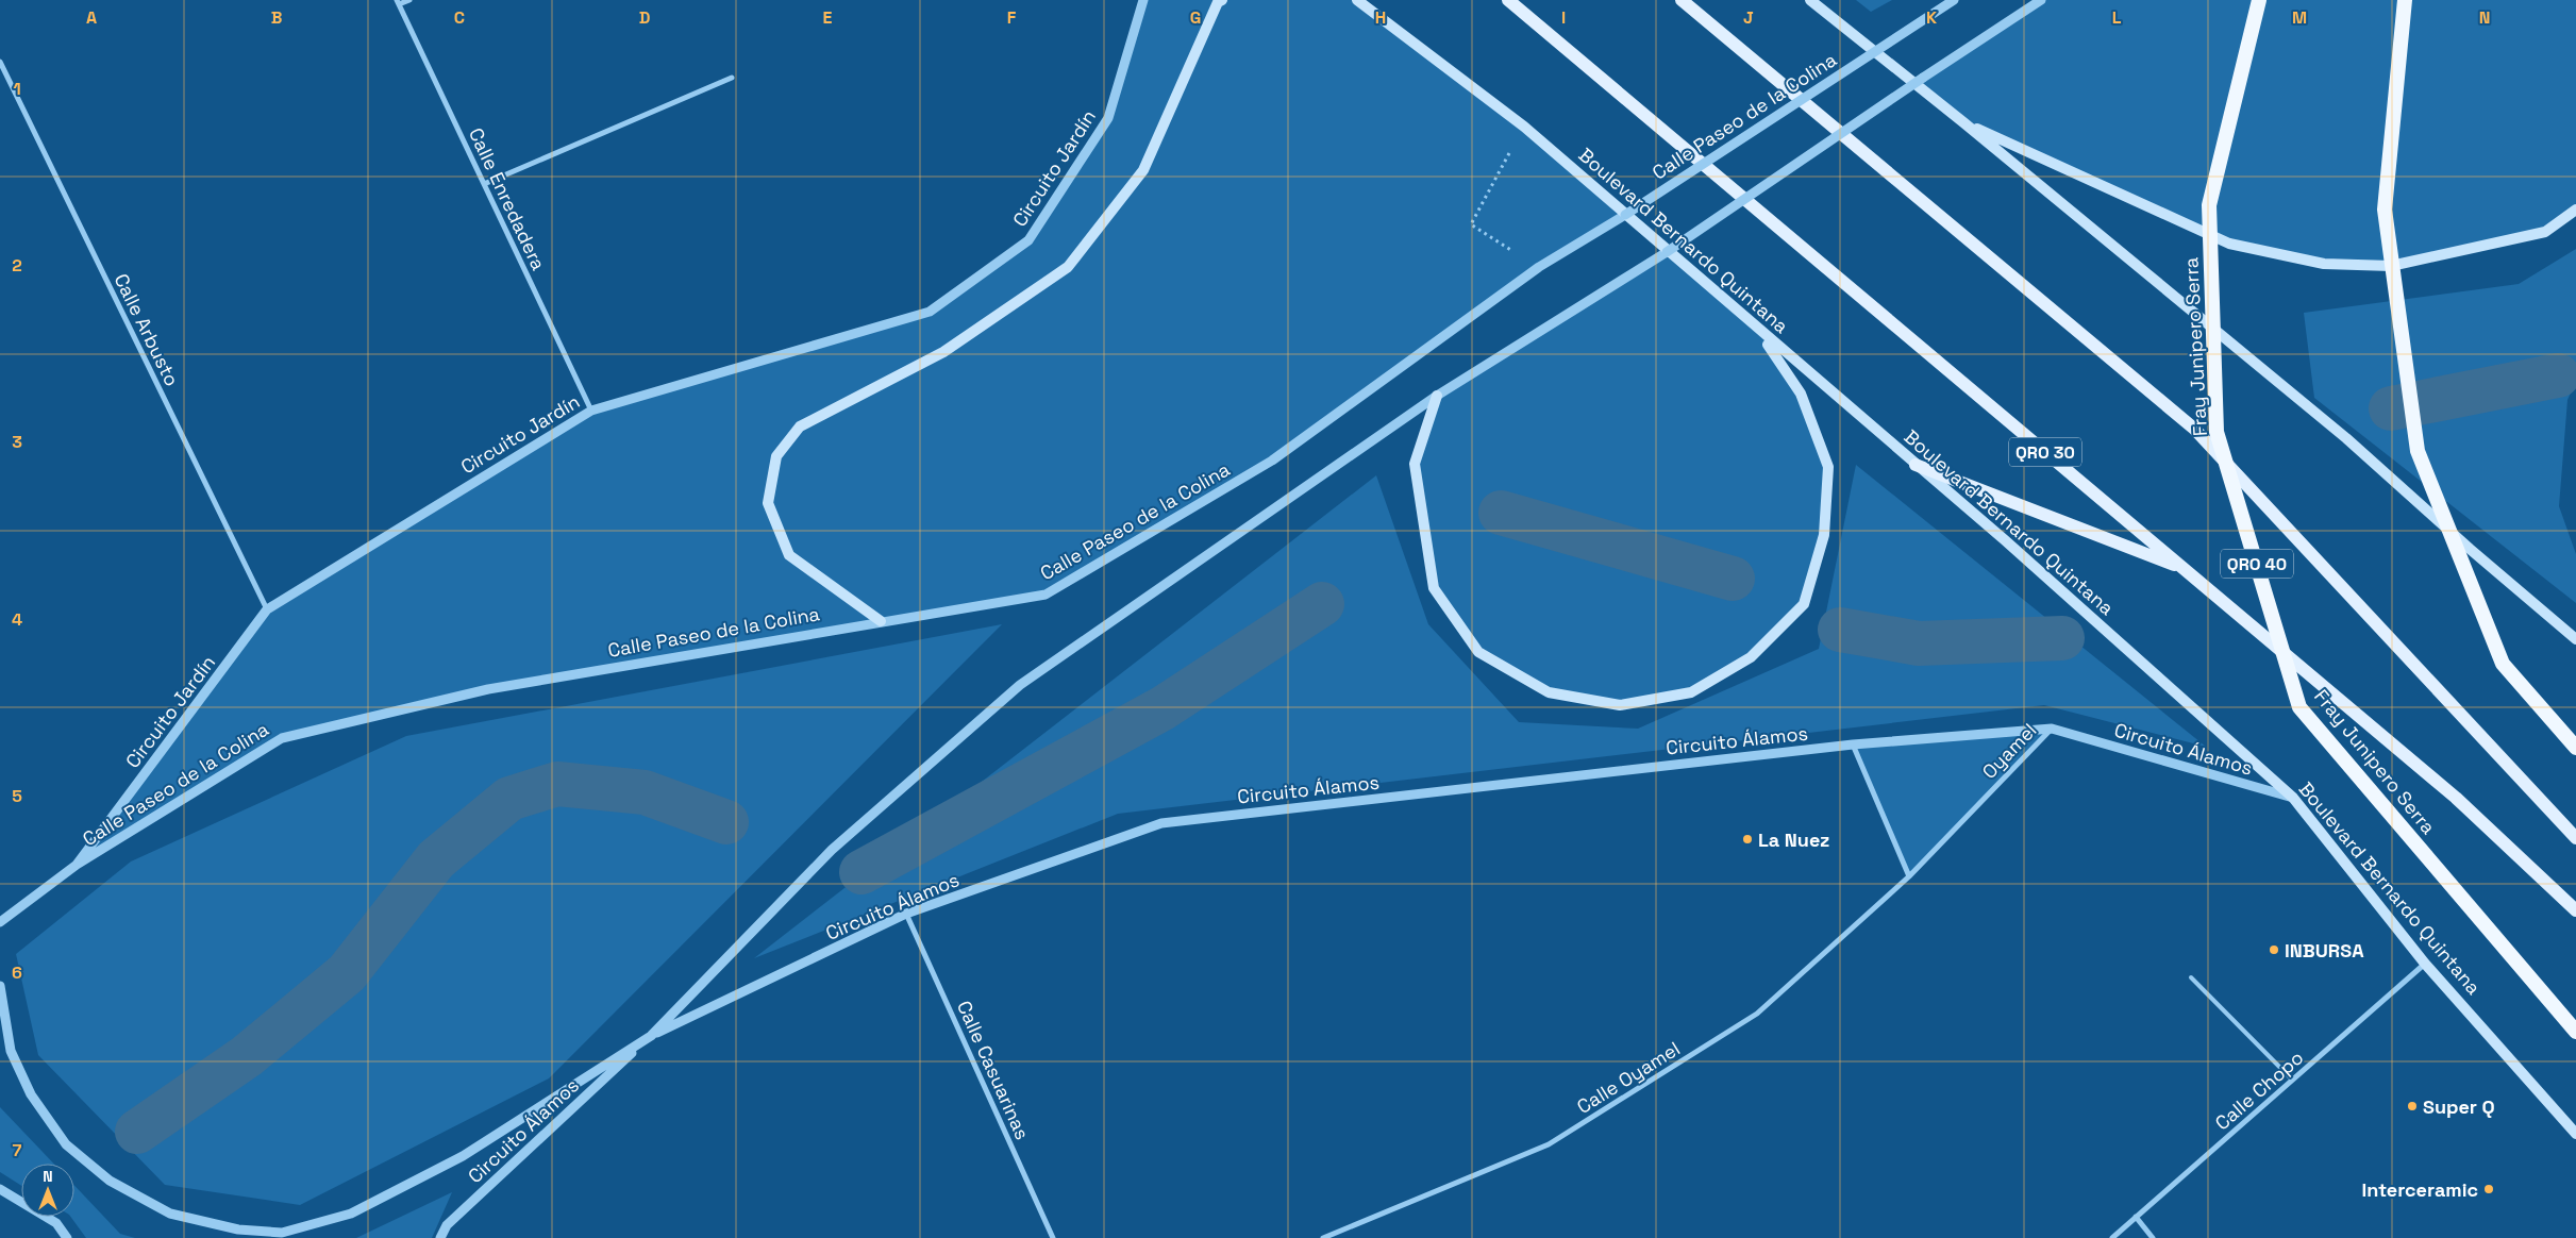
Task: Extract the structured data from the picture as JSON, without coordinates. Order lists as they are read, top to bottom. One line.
{"streets":{"highway":["Fray Junipero Serra","QRO 40"],"main road":["Boulevard Bernardo Quintana","QRO 30"],"street":["Calle Paseo de la Colina","Circuito Jardín","Calle Enredadera","Calle Arbusto","Circuito Álamos","Oyamel","Calle Casuarinas","Calle Oyamel","Calle Chopo"]},"crossings":[["Calle Paseo de la Colina","Circuito Jardín"],["Circuito Jardín","Calle Enredadera"],["Circuito Jardín","Calle Arbusto"],["Boulevard Bernardo Quintana","Circuito Álamos"],["Boulevard Bernardo Quintana","Calle Chopo"],["Circuito Álamos","Oyamel"],["Circuito Álamos","Calle Casuarinas"],["Oyamel","Calle Oyamel"]],"places":["La Nuez","INBURSA","Super Q","Interceramic"],"north":"top","grid":{"columns":["A","B","C","D","E","F","G","H","I","J","K","L","M","N"],"rows":["1","2","3","4","5","6","7"]}}
